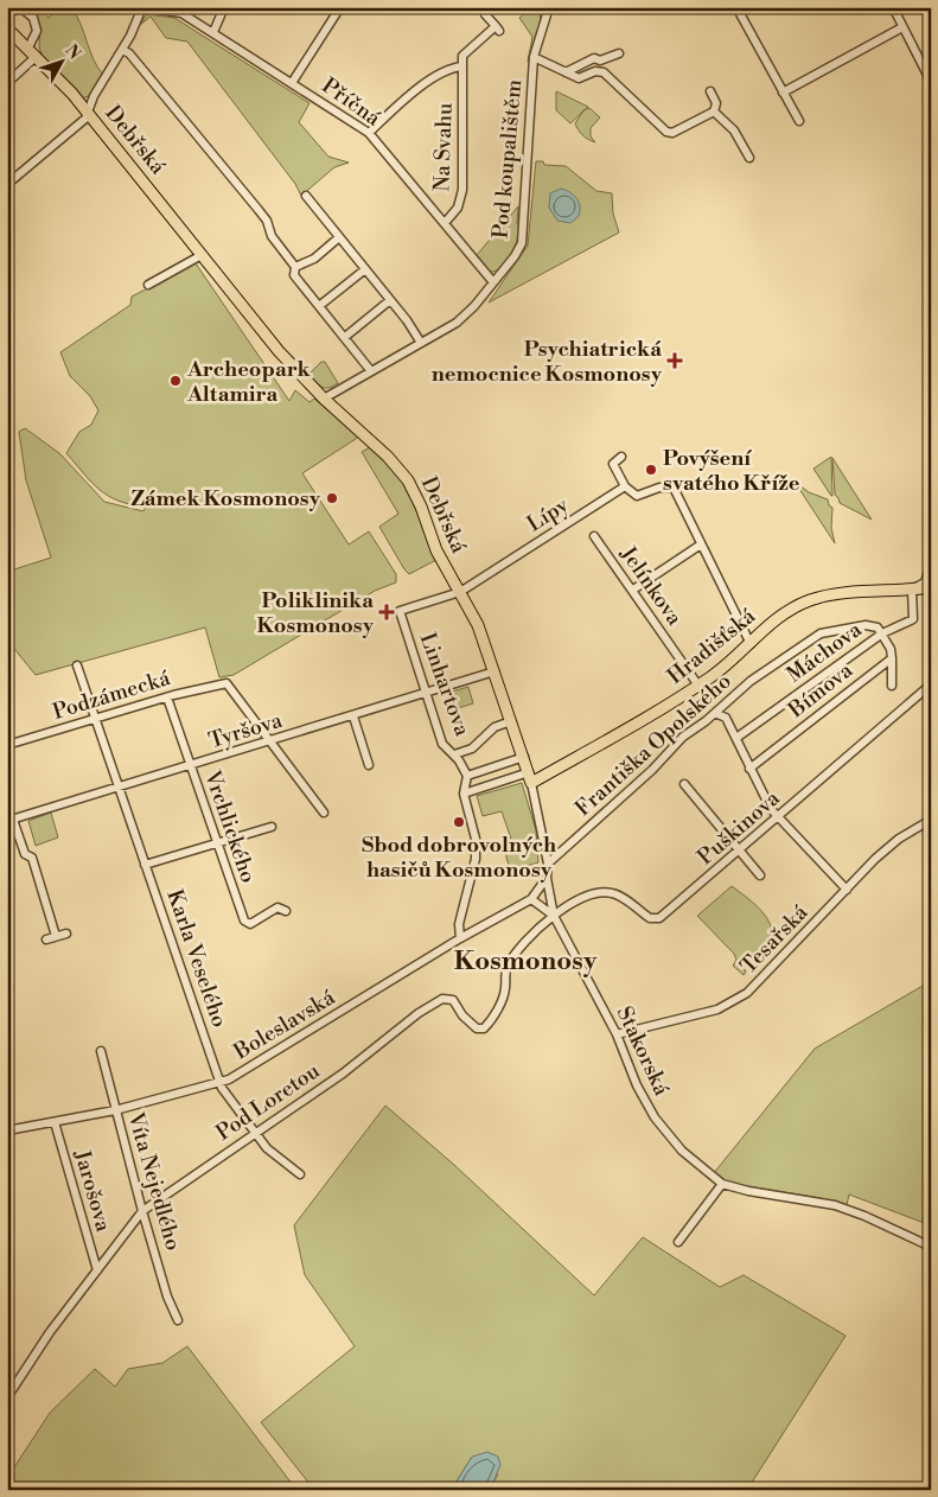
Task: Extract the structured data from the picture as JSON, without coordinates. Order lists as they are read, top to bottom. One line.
{"streets":{"main road":["Debřská","Hradišťská"],"street":["Příčná","Na Svahu","Pod koupalištěm","Lípy","Jelínkova","Máchova","Linhartova","Bímova","Podzámecká","Tyršova","Františka Opolského","Vrchlického","Puškinova","Tesařská","Karla Veselého","Boleslavská","Stakorská","Pod Loretou","Víta Nejedlého","Jarošova"]},"crossings":[["Příčná","Na Svahu"],["Příčná","Pod koupalištěm"],["Debřská","Pod koupalištěm"],["Debřská","Lípy"],["Debřská","Hradišťská"],["Debřská","Linhartova"],["Debřská","Tyršova"],["Lípy","Linhartova"],["Jelínkova","Hradišťská"],["Hradišťská","Máchova"],["Máchova","Františka Opolského"],["Linhartova","Tyršova"],["Podzámecká","Tyršova"],["Podzámecká","Vrchlického"],["Podzámecká","Karla Veselého"],["Tyršova","Vrchlického"],["Tyršova","Karla Veselého"],["Puškinova","Stakorská"],["Puškinova","Pod Loretou"],["Tesařská","Stakorská"],["Karla Veselého","Boleslavská"],["Karla Veselého","Pod Loretou"],["Boleslavská","Víta Nejedlého"],["Boleslavská","Jarošova"],["Stakorská","Pod Loretou"],["Pod Loretou","Víta Nejedlého"],["Pod Loretou","Jarošova"]],"districts":["Kosmonosy"],"places":{"health":["Psychiatrická nemocnice Kosmonosy","Poliklinika Kosmonosy"],"other":["Archeopark Altamira","Povýšení svatého Kříže","Zámek Kosmonosy","Sbod dobrovolných hasičů Kosmonosy"]},"north":"top right"}
